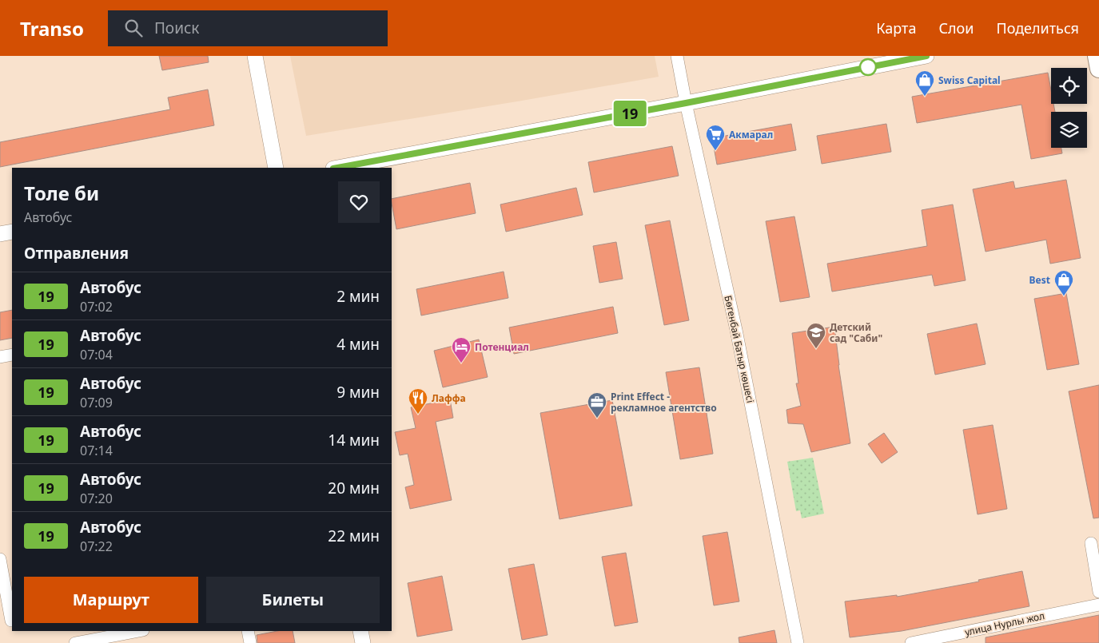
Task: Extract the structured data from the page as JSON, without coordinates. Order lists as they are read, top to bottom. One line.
{"streets":{"street":["Бөгенбай Батыр көшесі","улица Нурлы жол"]},"places":{"shop":["Swiss Capital","Best"],"supermarket":["Акмарал"],"school or university":["Детский сад \"Саби\""],"hotel":["Потенциал"],"restaurant":["Лаффа"],"office":["Print Effect - рекламное агентство"]},"lines":["bus line 19"],"page":{"header":"Transo","search":"Поиск","nav":["Карта","Слои","Поделиться"],"on_map":"19","heading":[["Толе би","Автобус"],"Отправления"],"list":[{"mark":"19","name":"Автобус","note":"07:02","value":"2 мин"},{"mark":"19","name":"Автобус","note":"07:04","value":"4 мин"},{"mark":"19","name":"Автобус","note":"07:09","value":"9 мин"},{"mark":"19","name":"Автобус","note":"07:14","value":"14 мин"},{"mark":"19","name":"Автобус","note":"07:20","value":"20 мин"},{"mark":"19","name":"Автобус","note":"07:22","value":"22 мин"}],"buttons":["Маршрут","Билеты"]}}
